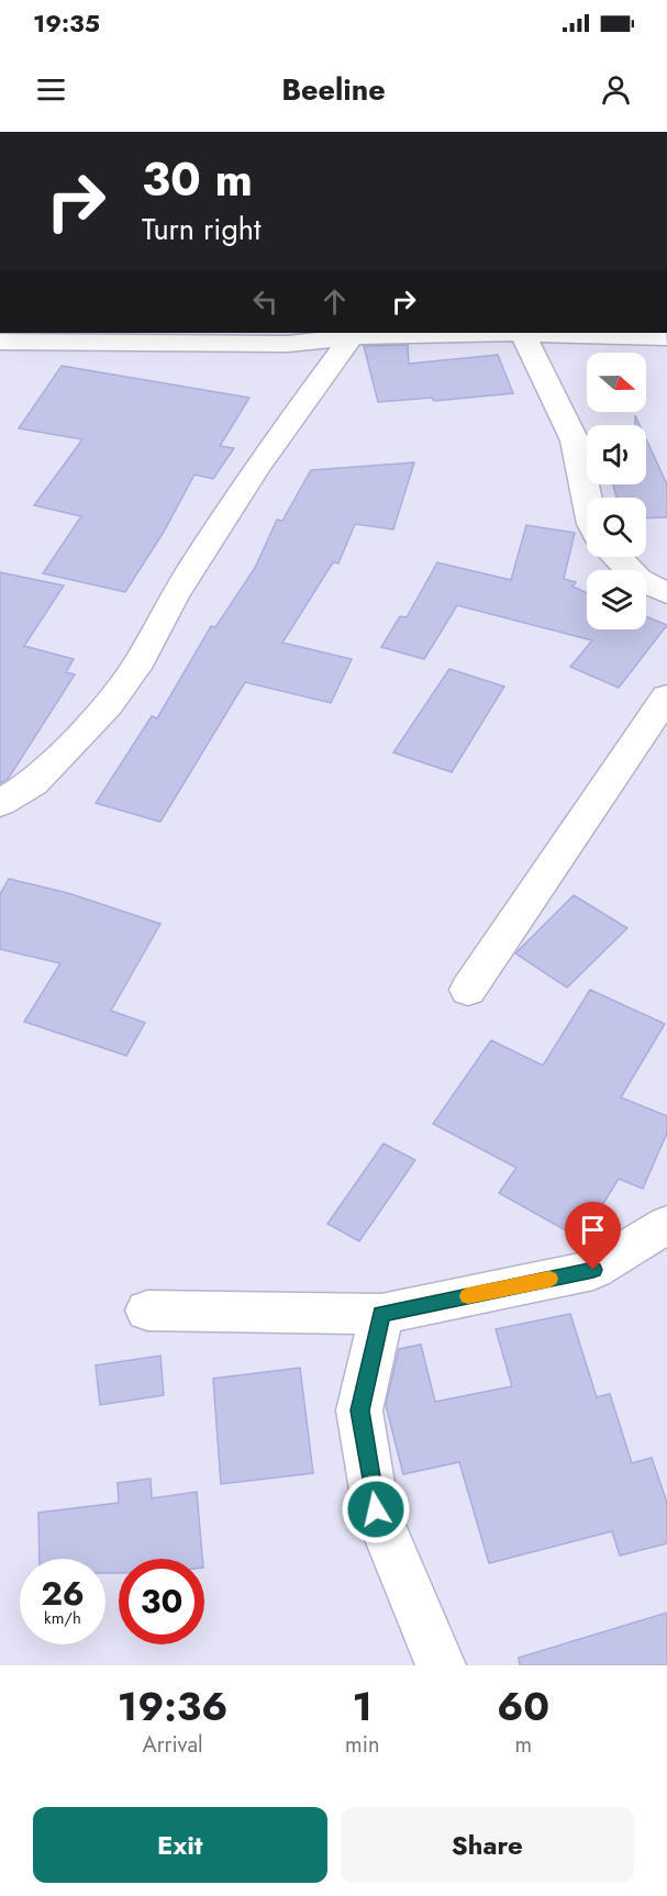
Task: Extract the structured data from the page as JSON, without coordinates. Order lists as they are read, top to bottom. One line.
{"north":"right","page":{"status":"19:35","header":"Beeline","turn":["30 m","Turn right"],"speed":"26 km/h","limit":"30","eta":["19:36","Arrival","1","min","60","m"],"buttons":["Exit","Share"]}}
